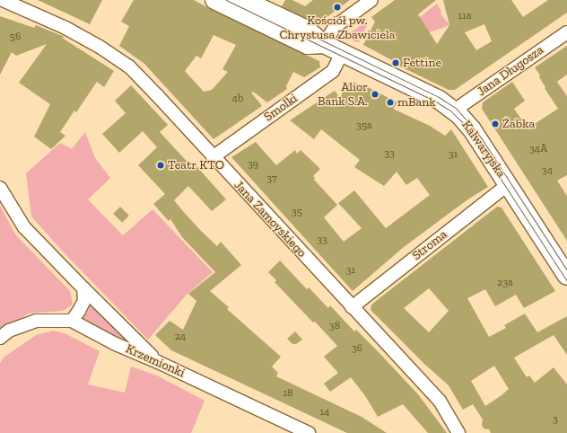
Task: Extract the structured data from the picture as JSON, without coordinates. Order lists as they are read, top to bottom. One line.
{"streets":{"street":["Jana Długosza","Smolki","Kalwaryjska","Jana Zamoyskiego","Stroma","Krzemionki"]},"crossings":[["Jana Długosza","Kalwaryjska"],["Smolki","Kalwaryjska"],["Smolki","Jana Zamoyskiego"],["Kalwaryjska","Stroma"],["Jana Zamoyskiego","Stroma"]],"places":["Kościół pw. Chrystusa Zbawiciela","Fettine","Alior Bank S.A.","mBank","Żabka","Teatr KTO"],"house_numbers":["11a","56","4b","35a","34A","33","31","39","34","37","35","33","31","23a","38","24","36","18","14","3"]}
